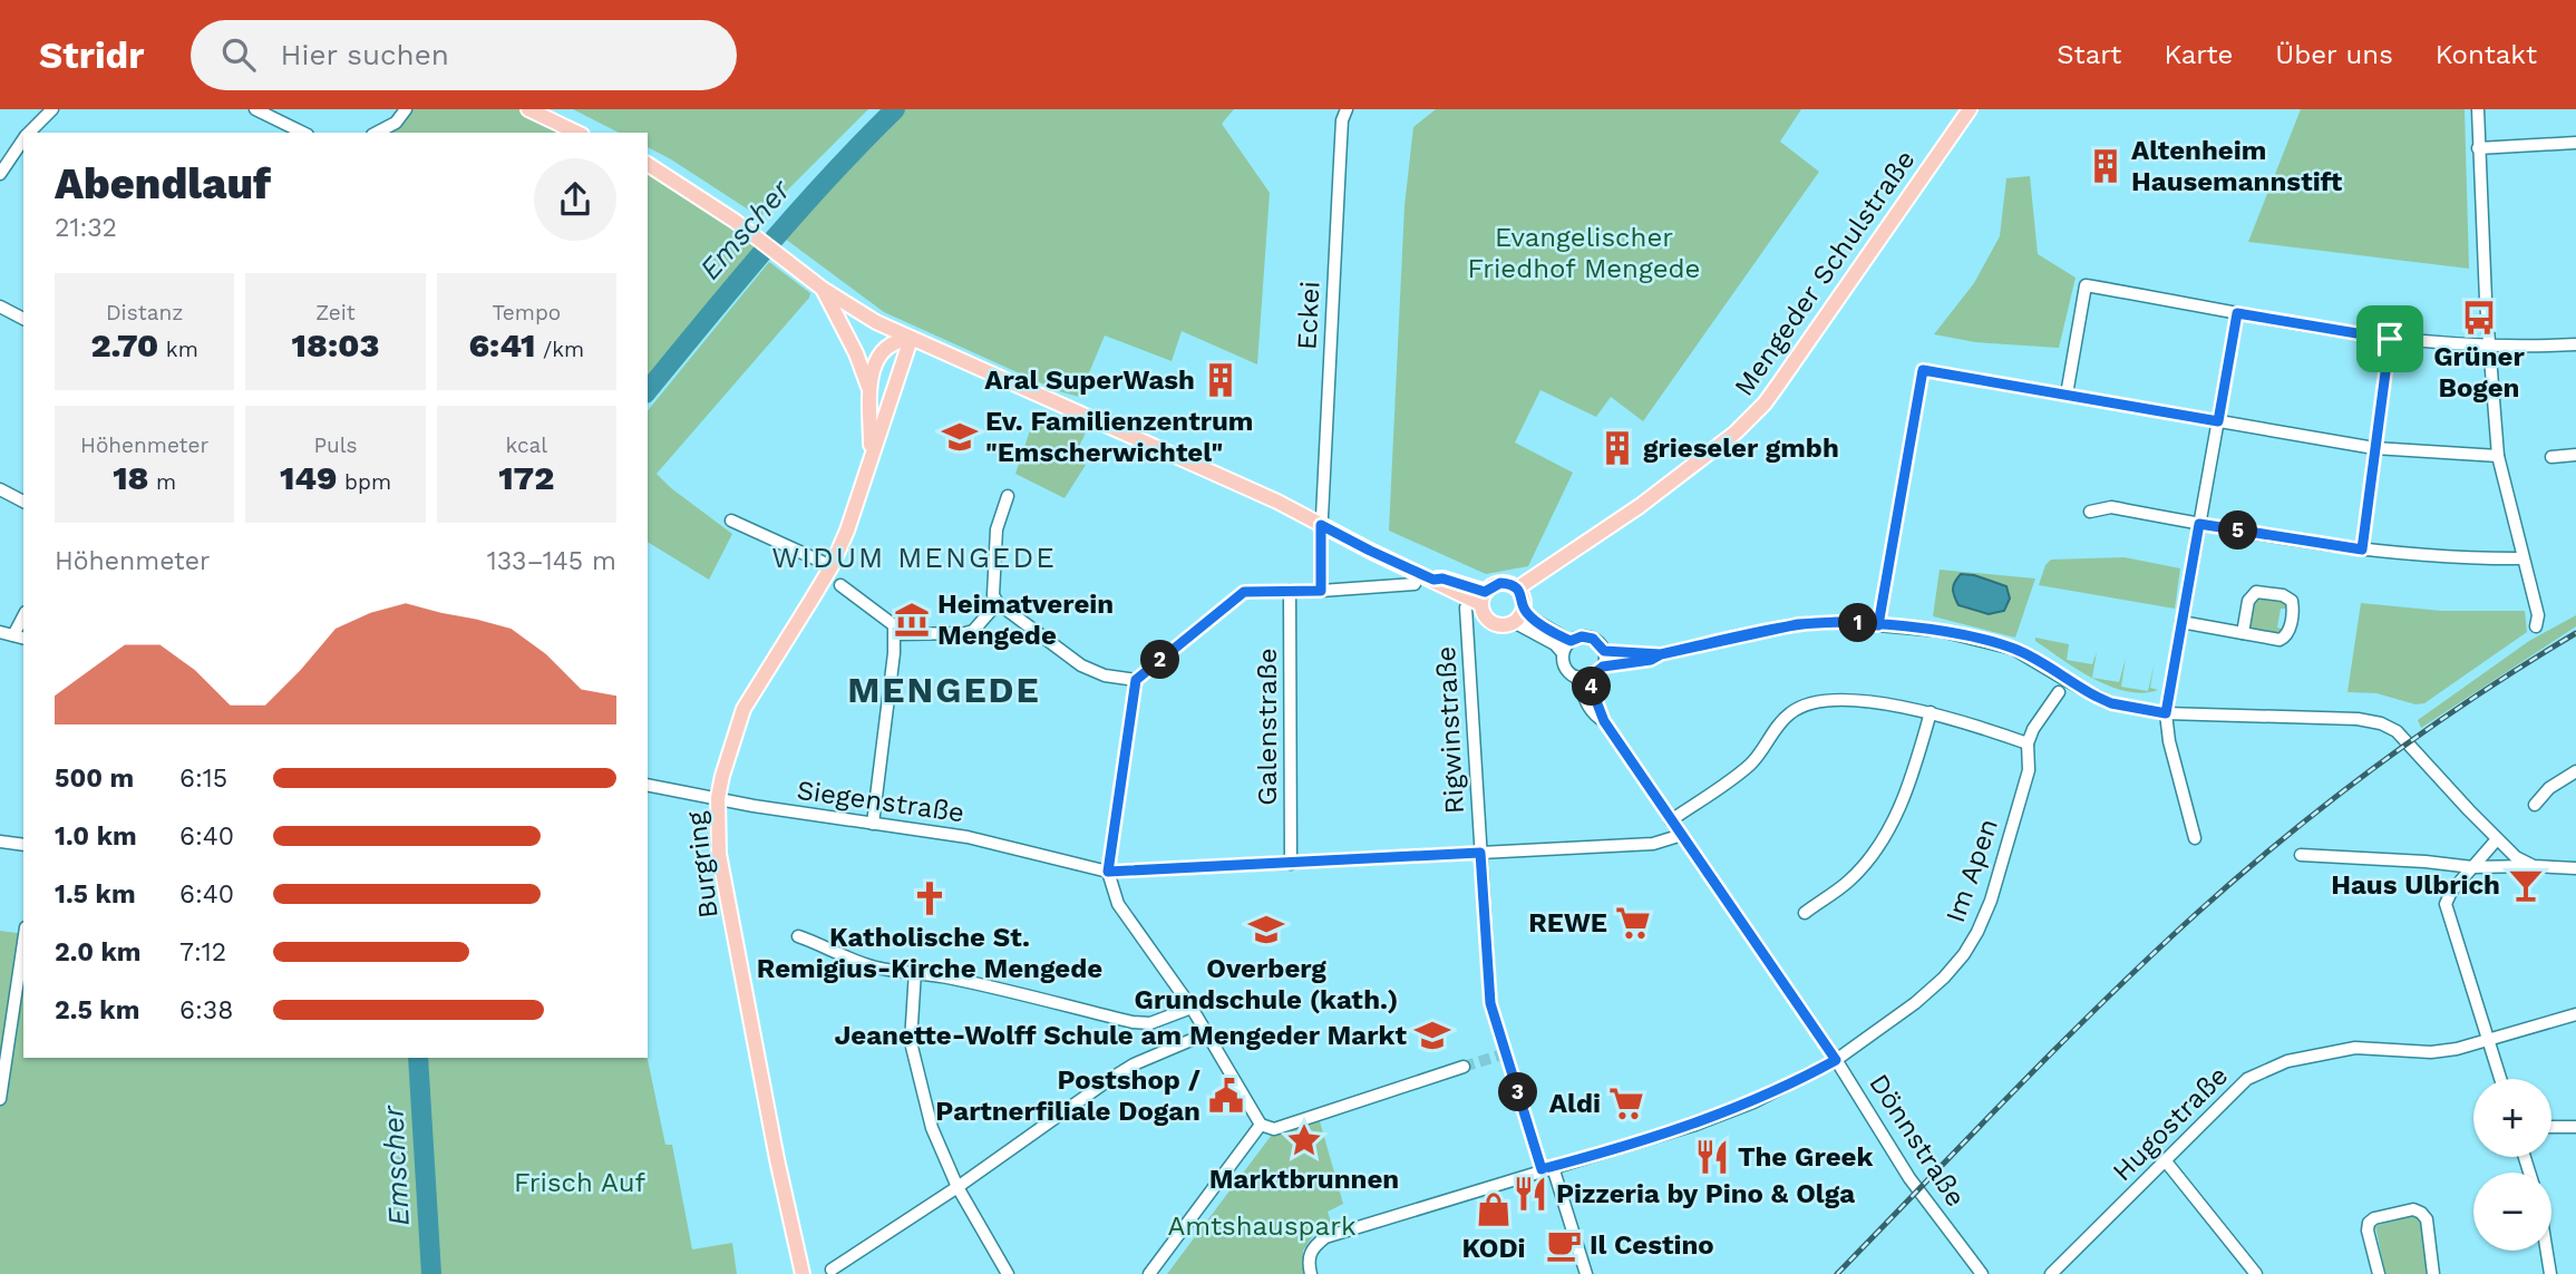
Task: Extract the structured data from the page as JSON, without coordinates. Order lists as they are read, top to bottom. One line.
{"streets":{"main road":["Mengeder Schulstraße","Burgring"],"street":["Eckei","Galenstraße","Rigwinstraße","Siegenstraße","Im Apen","Hugostraße","Dönnstraße"]},"crossings":[["Galenstraße","Siegenstraße"],["Rigwinstraße","Siegenstraße"],["Rigwinstraße","Im Apen"],["Siegenstraße","Burgring"],["Siegenstraße","Dönnstraße"],["Im Apen","Dönnstraße"]],"districts":["WIDUM MENGEDE","MENGEDE"],"water":["Emscher"],"parks":["Evangelischer Friedhof Mengede","Frisch Auf","Amtshauspark"],"places":{"building":["Altenheim Hausemannstift","Aral SuperWash","grieseler gmbh"],"bus stop":["Grüner Bogen"],"school or university":["Ev. Familienzentrum \"Emscherwichtel\"","Overberg Grundschule (kath.)","Jeanette-Wolff Schule am Mengeder Markt"],"museum":["Heimatverein Mengede"],"bar":["Haus Ulbrich"],"church":["Katholische St. Remigius-Kirche Mengede"],"supermarket":["REWE","Aldi"],"public building":["Postshop / Partnerfiliale Dogan"],"place":["Marktbrunnen"],"restaurant":["The Greek","Pizzeria by Pino & Olga"],"shop":["KODi"],"cafe":["Il Cestino"]},"page":{"header":"Stridr","search":"Hier suchen","nav":["Start","Karte","Über uns","Kontakt"],"heading":["Abendlauf","21:32"],"stats":[["Distanz","2.70 km"],["Zeit","18:03"],["Tempo","6:41 /km"],["Höhenmeter","18 m"],["Puls","149 bpm"],["kcal","172"]],"pins":["5","1","2","4","3"],"chart":["Höhenmeter","133–145 m"],"list":[{"name":"500 m","note":"6:15"},{"name":"1.0 km","note":"6:40"},{"name":"1.5 km","note":"6:40"},{"name":"2.0 km","note":"7:12"},{"name":"2.5 km","note":"6:38"}],"map_buttons":["+","−"]}}
